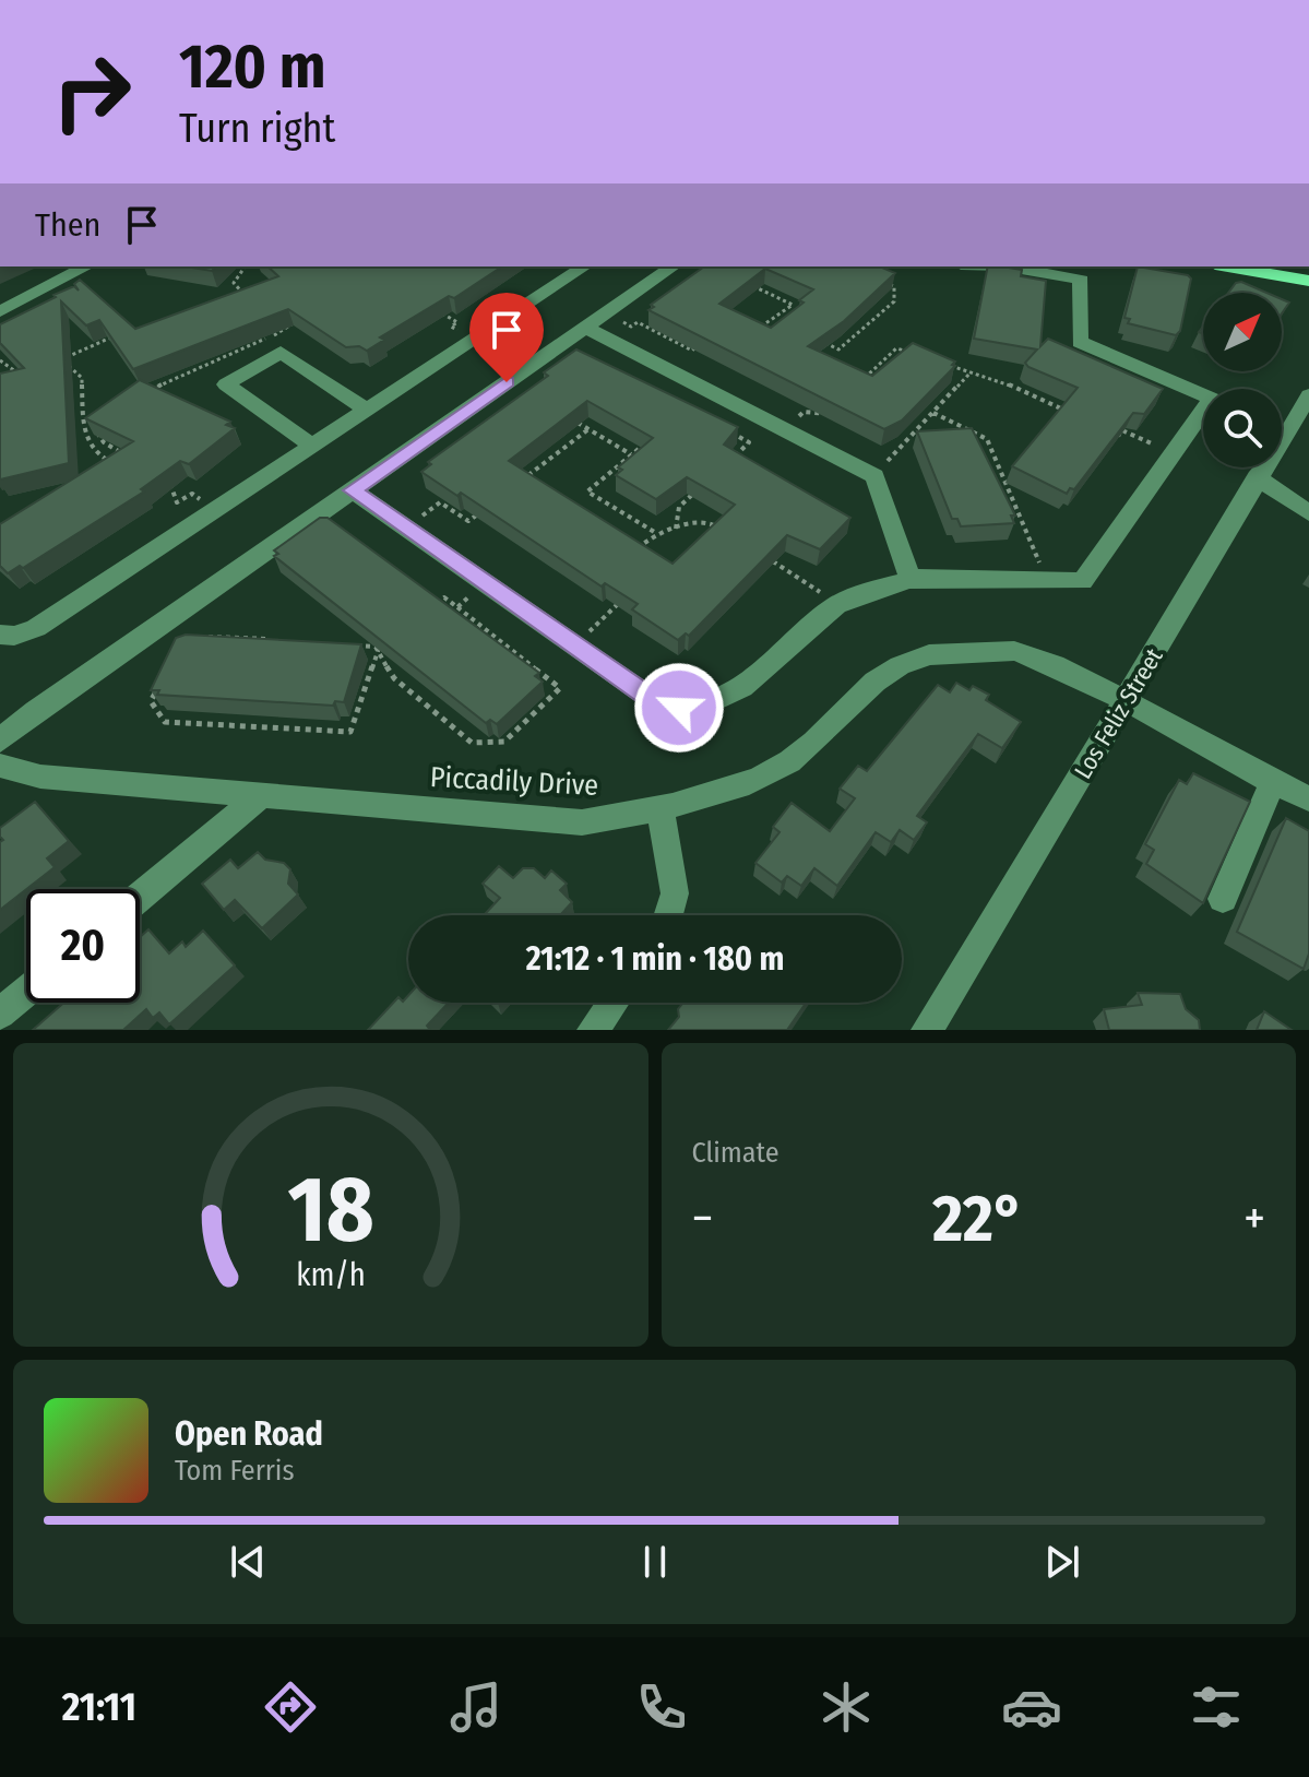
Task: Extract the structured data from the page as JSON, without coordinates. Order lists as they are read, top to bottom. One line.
{"streets":{"street":["Los Feliz Street","Piccadily Drive"]},"crossings":[["Los Feliz Street","Piccadily Drive"]],"north":"top right","page":{"turn":["120 m","Turn right"],"then":"Then","limit":"20","trip":"21:12 · 1 min · 180 m","tile":"Climate","heat":["−","22°","+"],"song":["Open Road","Tom Ferris"],"tabs":"21:11","gauge":["18","km/h"]}}
